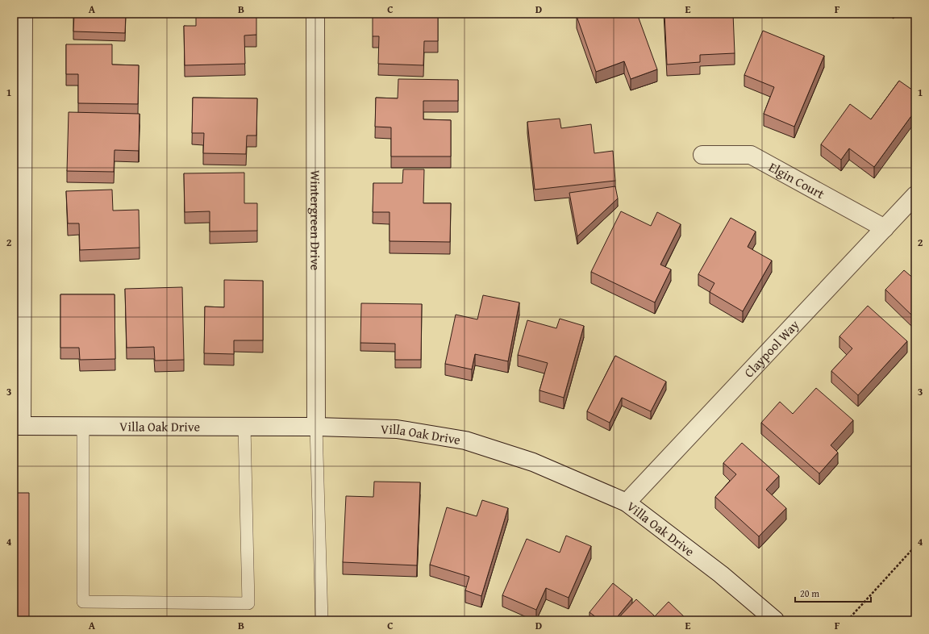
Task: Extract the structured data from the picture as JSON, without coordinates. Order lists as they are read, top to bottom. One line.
{"streets":{"street":["Elgin Court","Wintergreen Drive","Claypool Way","Villa Oak Drive"]},"crossings":[["Elgin Court","Claypool Way"],["Wintergreen Drive","Villa Oak Drive"],["Claypool Way","Villa Oak Drive"]],"scale_bar":"20 m","grid":{"columns":["A","B","C","D","E","F"],"rows":["1","2","3","4"]}}
